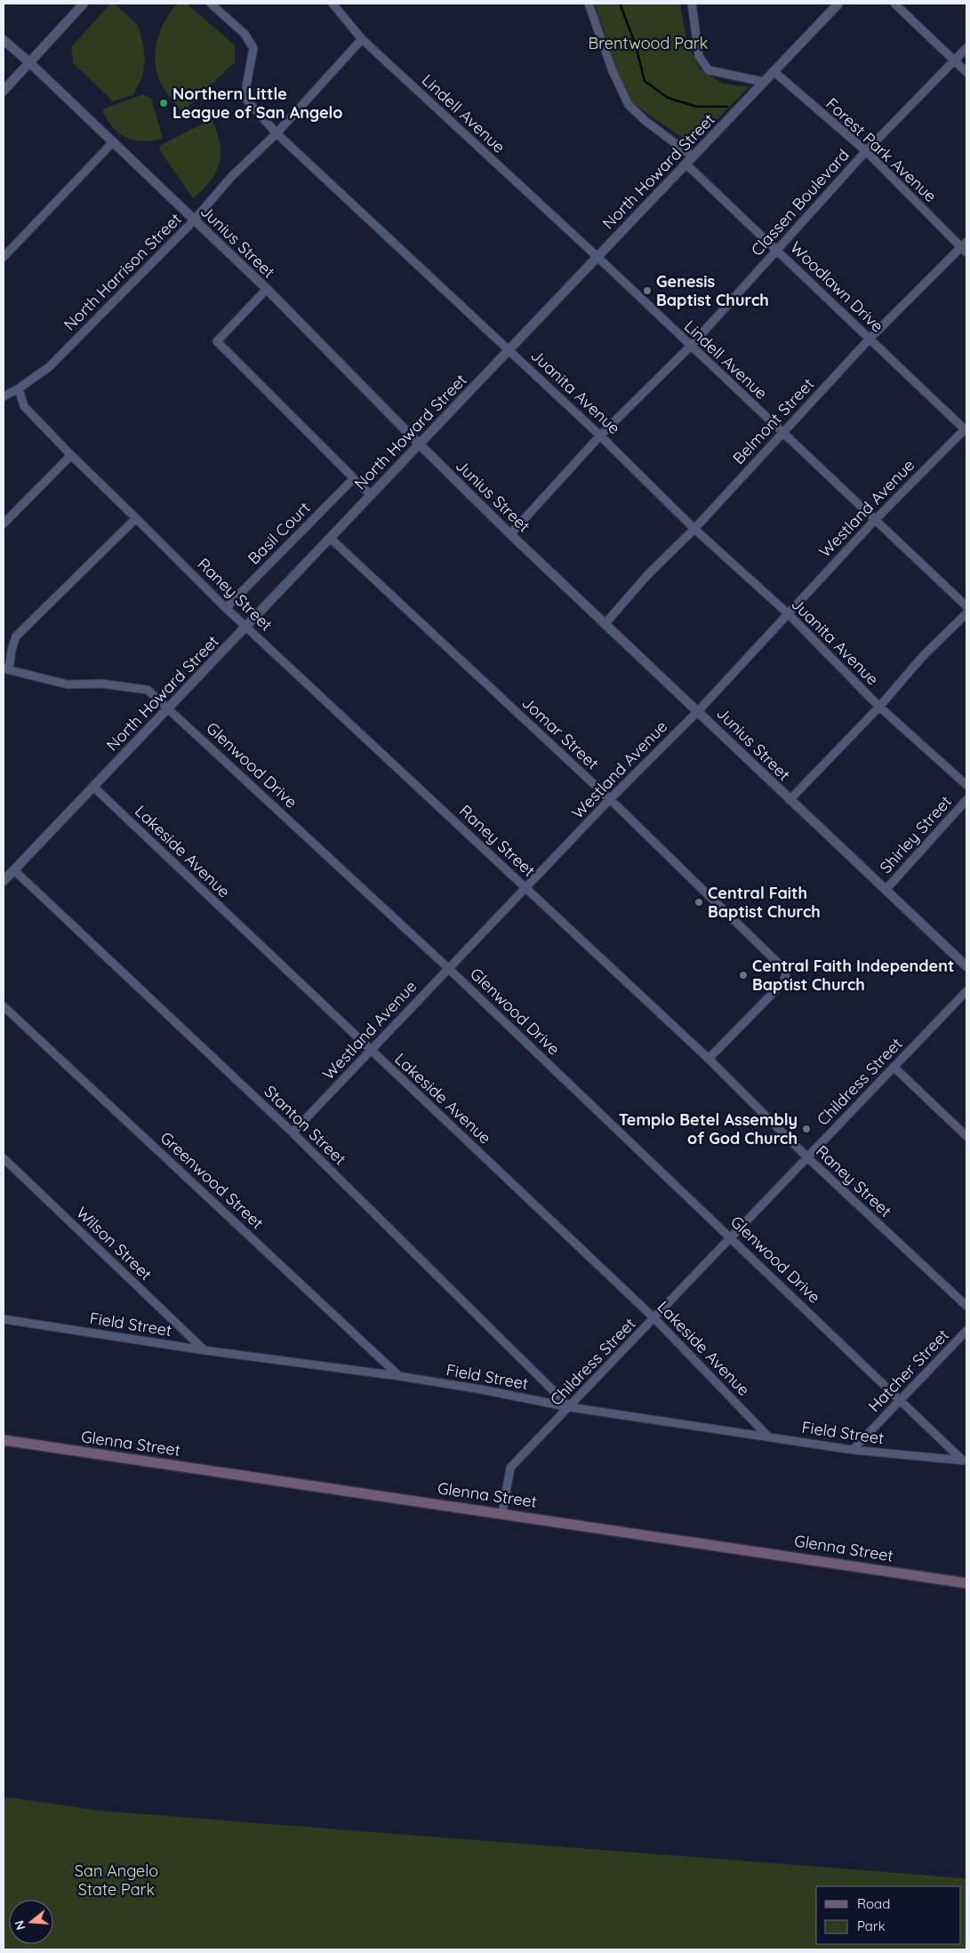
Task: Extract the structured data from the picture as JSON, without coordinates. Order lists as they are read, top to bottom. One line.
{"streets":{"main road":["Glenna Street"],"street":["Lindell Avenue","Forest Park Avenue","North Howard Street","Classen Boulevard","Junius Street","North Harrison Street","Woodlawn Drive","Juanita Avenue","Belmont Street","Westland Avenue","Basil Court","Raney Street","Jomar Street","Glenwood Drive","Shirley Street","Lakeside Avenue","Childress Street","Stanton Street","Greenwood Street","Wilson Street","Field Street","Hatcher Street"]},"crossings":[["Lindell Avenue","North Howard Street"],["Lindell Avenue","Classen Boulevard"],["Lindell Avenue","North Harrison Street"],["Lindell Avenue","Belmont Street"],["Lindell Avenue","Westland Avenue"],["Forest Park Avenue","North Howard Street"],["Forest Park Avenue","Classen Boulevard"],["Forest Park Avenue","Belmont Street"],["North Howard Street","Junius Street"],["North Howard Street","Woodlawn Drive"],["North Howard Street","Juanita Avenue"],["North Howard Street","Raney Street"],["North Howard Street","Jomar Street"],["North Howard Street","Glenwood Drive"],["North Howard Street","Lakeside Avenue"],["North Howard Street","Stanton Street"],["Classen Boulevard","Junius Street"],["Classen Boulevard","Woodlawn Drive"],["Classen Boulevard","Juanita Avenue"],["Junius Street","North Harrison Street"],["Junius Street","Belmont Street"],["Junius Street","Westland Avenue"],["Junius Street","Shirley Street"],["North Harrison Street","Juanita Avenue"],["North Harrison Street","Raney Street"],["Woodlawn Drive","Belmont Street"],["Woodlawn Drive","Westland Avenue"],["Juanita Avenue","Belmont Street"],["Juanita Avenue","Westland Avenue"],["Westland Avenue","Raney Street"],["Westland Avenue","Jomar Street"],["Westland Avenue","Glenwood Drive"],["Westland Avenue","Lakeside Avenue"],["Westland Avenue","Stanton Street"],["Basil Court","Raney Street"],["Raney Street","Jomar Street"],["Raney Street","Childress Street"],["Glenwood Drive","Childress Street"],["Glenwood Drive","Field Street"],["Glenwood Drive","Hatcher Street"],["Lakeside Avenue","Childress Street"],["Lakeside Avenue","Field Street"],["Childress Street","Stanton Street"],["Childress Street","Field Street"],["Childress Street","Glenna Street"],["Stanton Street","Field Street"],["Greenwood Street","Field Street"],["Wilson Street","Field Street"],["Field Street","Hatcher Street"]],"parks":["Brentwood Park","San Angelo State Park"],"places":["Northern Little League of San Angelo","Genesis Baptist Church","Central Faith Baptist Church","Central Faith Independent Baptist Church","Templo Betel Assembly of God Church"],"legend":["Road","Park"],"north":"left"}
